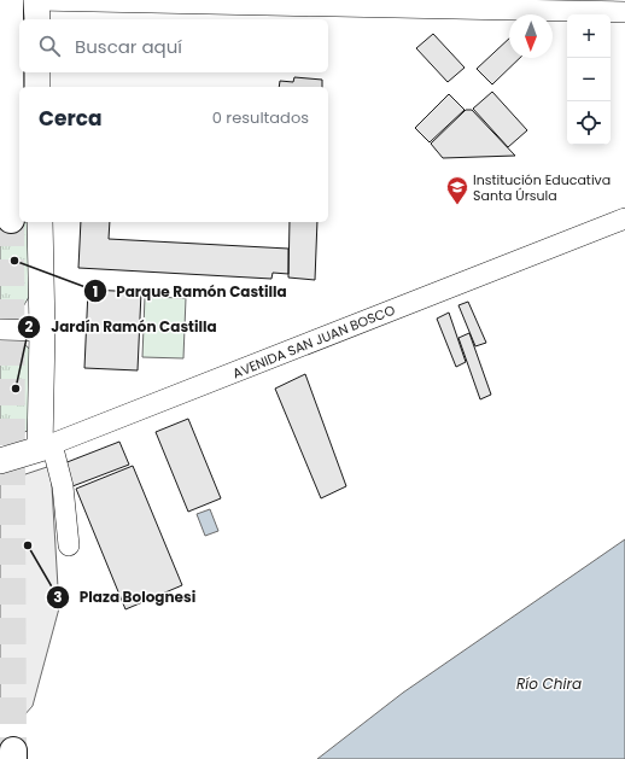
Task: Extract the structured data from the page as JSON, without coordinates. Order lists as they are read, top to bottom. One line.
{"streets":{"main road":["AVENIDA SAN JUAN BOSCO"]},"water":["Río Chira"],"places":{"school or university":["Institución Educativa Santa Úrsula"],"other":["Parque Ramón Castilla","Jardín Ramón Castilla","Plaza Bolognesi"]},"north":"bottom","page":{"map_buttons":["+","−"],"search":"Buscar aquí","heading":["Cerca","0 resultados"]}}
